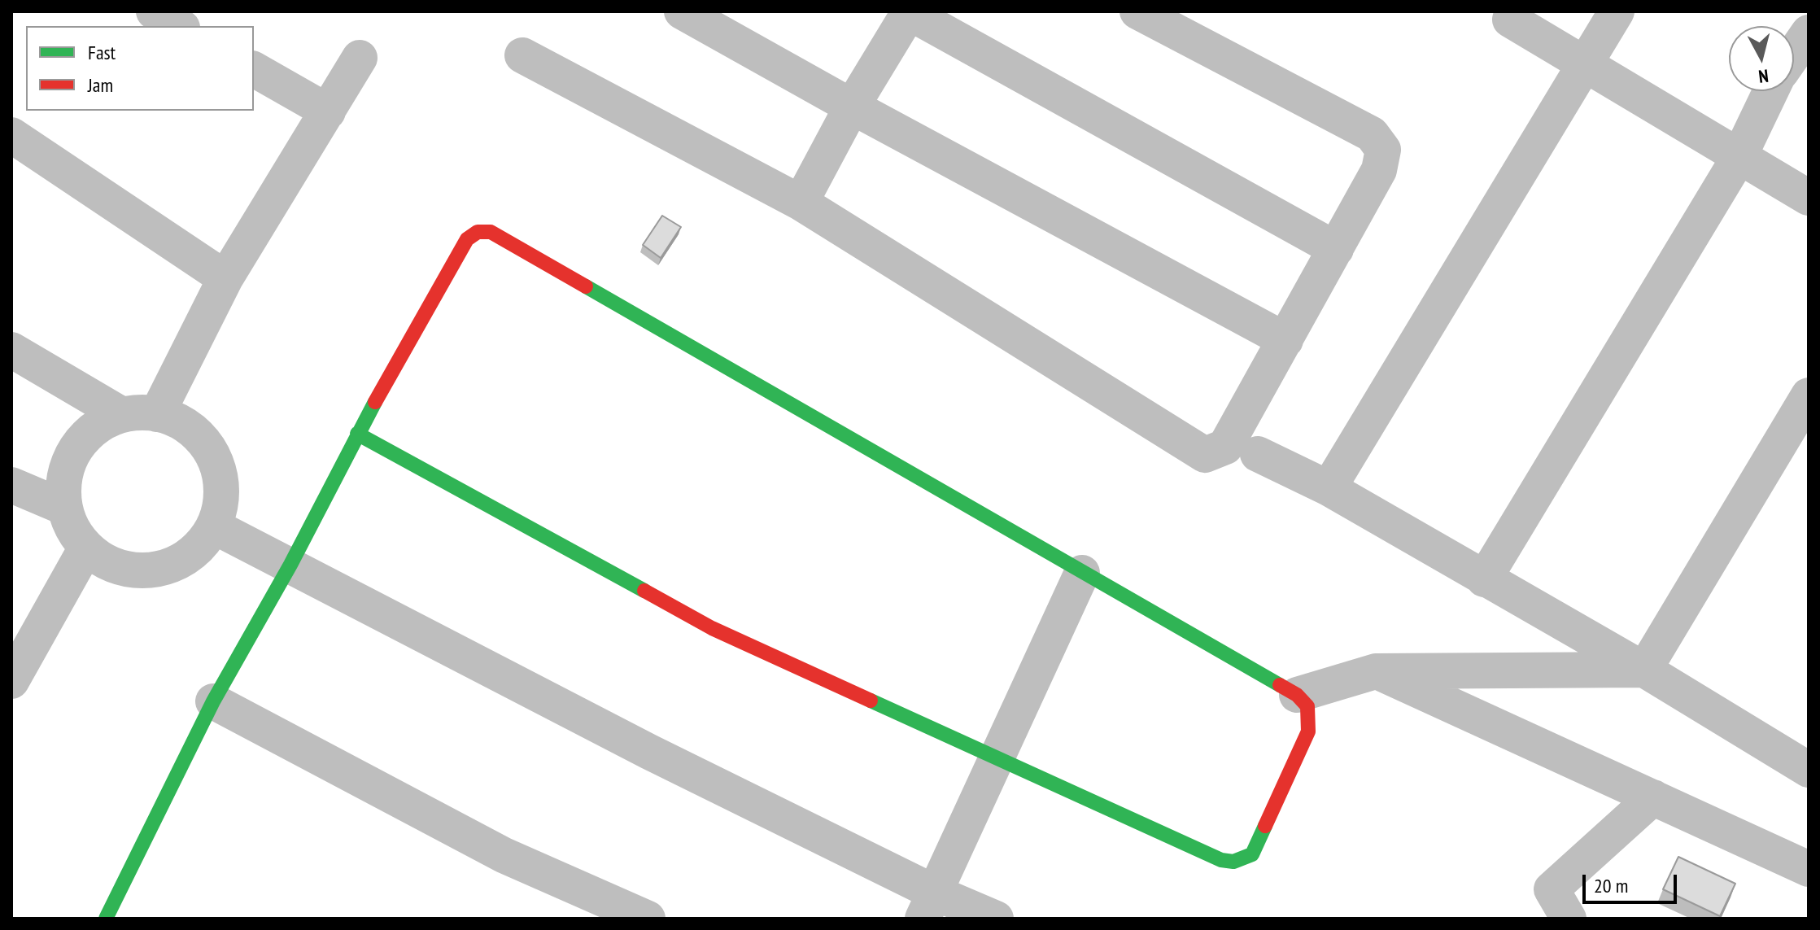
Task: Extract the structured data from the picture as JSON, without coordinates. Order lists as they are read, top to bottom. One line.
{"legend":["Fast","Jam"],"scale_bar":"20 m","north":"bottom"}
